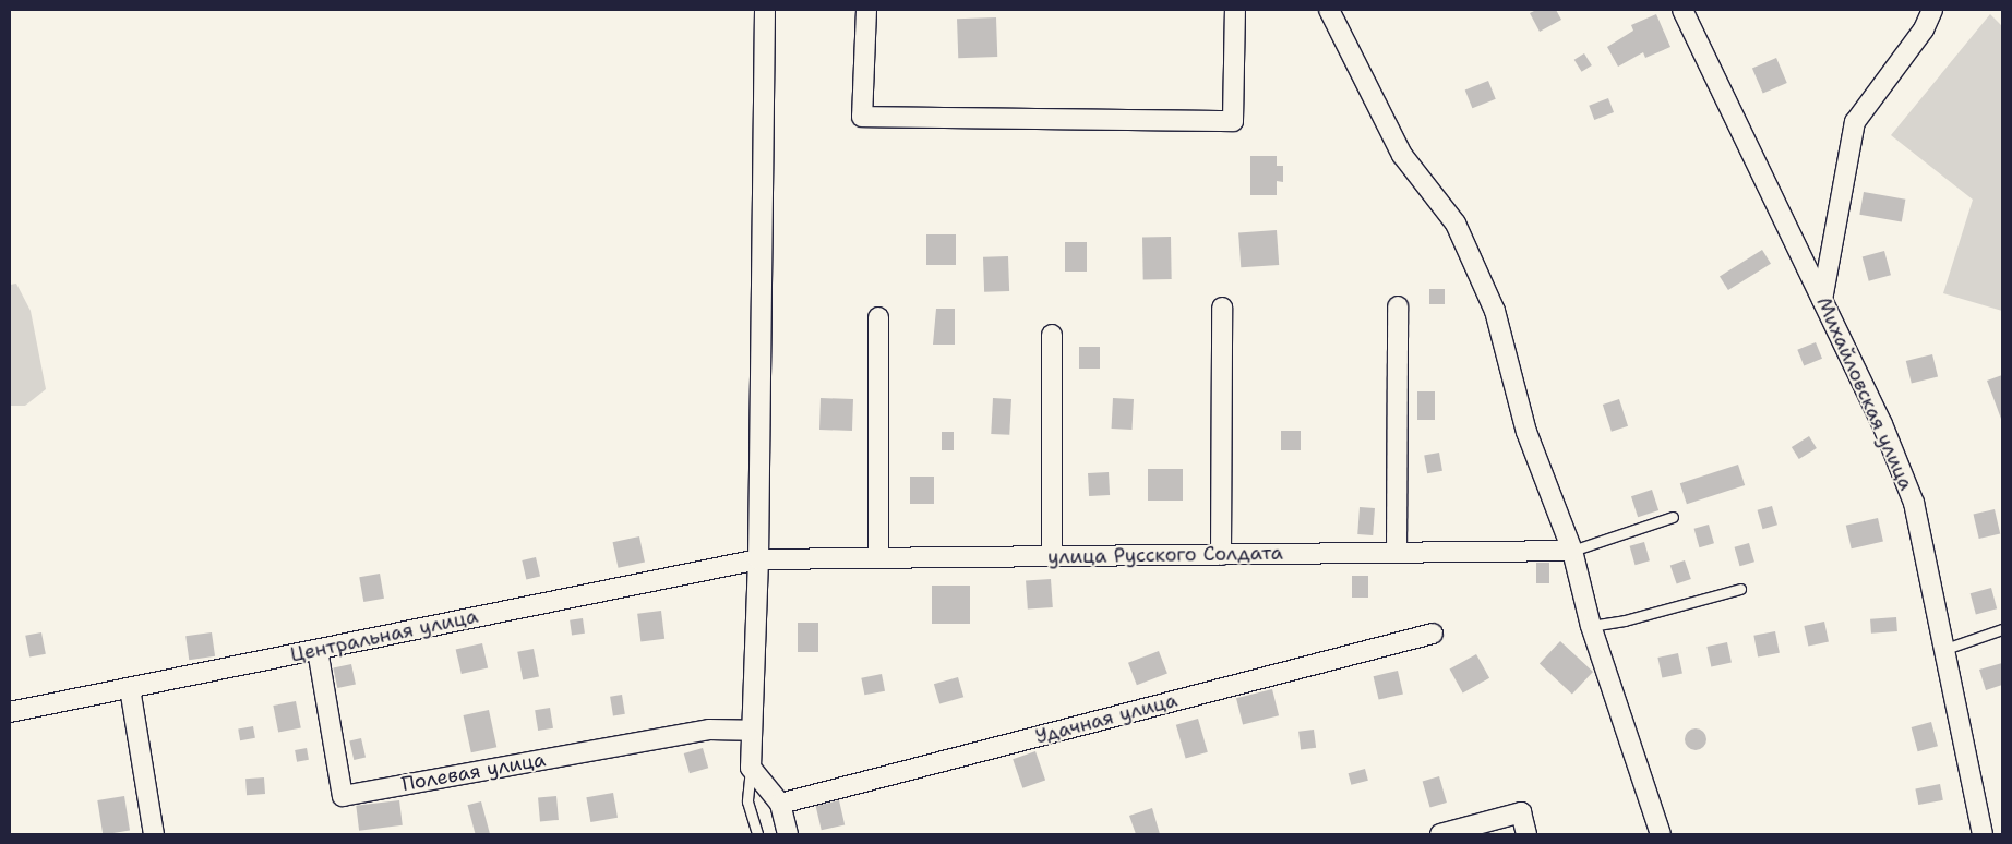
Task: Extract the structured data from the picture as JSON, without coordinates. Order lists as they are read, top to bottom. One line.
{"streets":{"street":["Михайловская улица","улица Русского Солдата","Центральная улица","Удачная улица","Полевая улица"]},"crossings":[["улица Русского Солдата","Центральная улица"],["Центральная улица","Полевая улица"]]}
